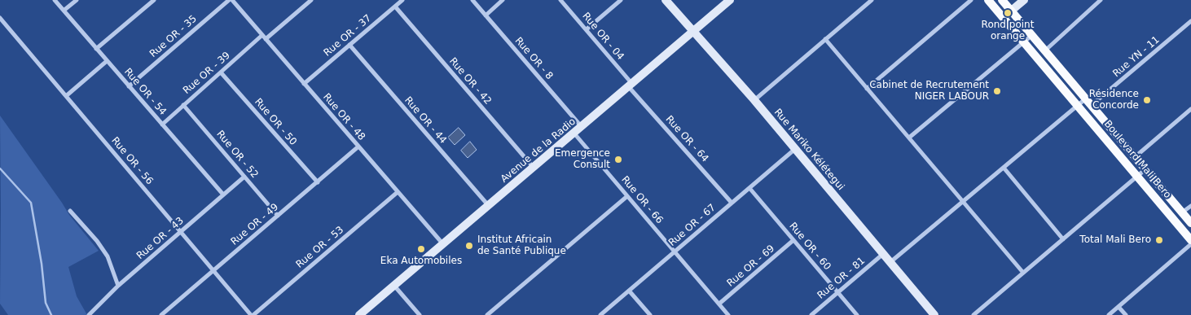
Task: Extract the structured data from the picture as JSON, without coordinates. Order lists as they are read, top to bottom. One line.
{"streets":{"main road":["Boulevard Mali Bero"],"street":["Rue OR - 37","Rue OR - 35","Rue OR - 04","Rue YN - 11","Rue OR - 8","Rue OR - 39","Rue OR - 42","Rue OR - 54","Rue OR - 48","Rue OR - 44","Rue OR - 50","Rue OR - 64","Rue Mariko Kélétegui","Avenue de la Radio","Rue OR - 52","Rue OR - 56","Rue OR - 66","Rue OR - 49","Rue OR - 67","Rue OR - 43","Rue OR - 60","Rue OR - 53","Rue OR - 69","Rue OR - 81"]},"crossings":[["Rue OR - 37","Rue OR - 42"],["Rue OR - 37","Rue OR - 48"],["Rue OR - 37","Rue OR - 44"],["Rue OR - 35","Rue OR - 54"],["Rue OR - 35","Rue OR - 48"],["Rue OR - 04","Rue OR - 64"],["Rue OR - 04","Avenue de la Radio"],["Rue YN - 11","Rue Mariko Kélétegui"],["Rue YN - 11","Boulevard Mali Bero"],["Rue OR - 8","Avenue de la Radio"],["Rue OR - 39","Rue OR - 54"],["Rue OR - 39","Rue OR - 48"],["Rue OR - 39","Rue OR - 50"],["Rue OR - 39","Rue OR - 52"],["Rue OR - 42","Avenue de la Radio"],["Rue OR - 54","Rue OR - 43"],["Rue OR - 48","Avenue de la Radio"],["Rue OR - 48","Rue OR - 49"],["Rue OR - 48","Rue OR - 53"],["Rue OR - 44","Avenue de la Radio"],["Rue OR - 50","Rue OR - 49"],["Rue OR - 64","Avenue de la Radio"],["Rue OR - 64","Rue OR - 67"],["Rue Mariko Kélétegui","Avenue de la Radio"],["Rue Mariko Kélétegui","Rue OR - 67"],["Rue Mariko Kélétegui","Rue OR - 81"],["Avenue de la Radio","Rue OR - 66"],["Rue OR - 52","Rue OR - 49"],["Rue OR - 52","Rue OR - 43"],["Rue OR - 56","Rue OR - 49"],["Rue OR - 56","Rue OR - 43"],["Rue OR - 56","Rue OR - 53"],["Rue OR - 66","Rue OR - 67"],["Rue OR - 66","Rue OR - 69"],["Rue OR - 67","Rue OR - 60"],["Rue OR - 60","Rue OR - 69"],["Rue OR - 60","Rue OR - 81"]],"places":["Rond point orange","Cabinet de Recrutement NIGER LABOUR","Résidence Concorde","Emergence Consult","Total Mali Bero","Institut Africain de Santé Publique","Eka Automobiles"]}
